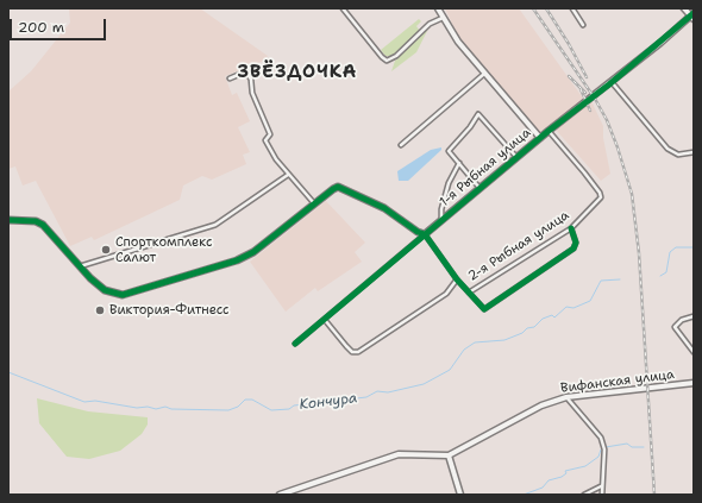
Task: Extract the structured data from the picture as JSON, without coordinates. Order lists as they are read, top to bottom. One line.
{"streets":{"street":["1-я Рыбная улица","2-я Рыбная улица","Вифанская улица"]},"crossings":[["1-я Рыбная улица","2-я Рыбная улица"]],"districts":["ЗВЁЗДОЧКА"],"water":["Кончура"],"places":["Спорткомплекс Салют","Виктория-Фитнесс"],"scale_bar":"200 m"}
